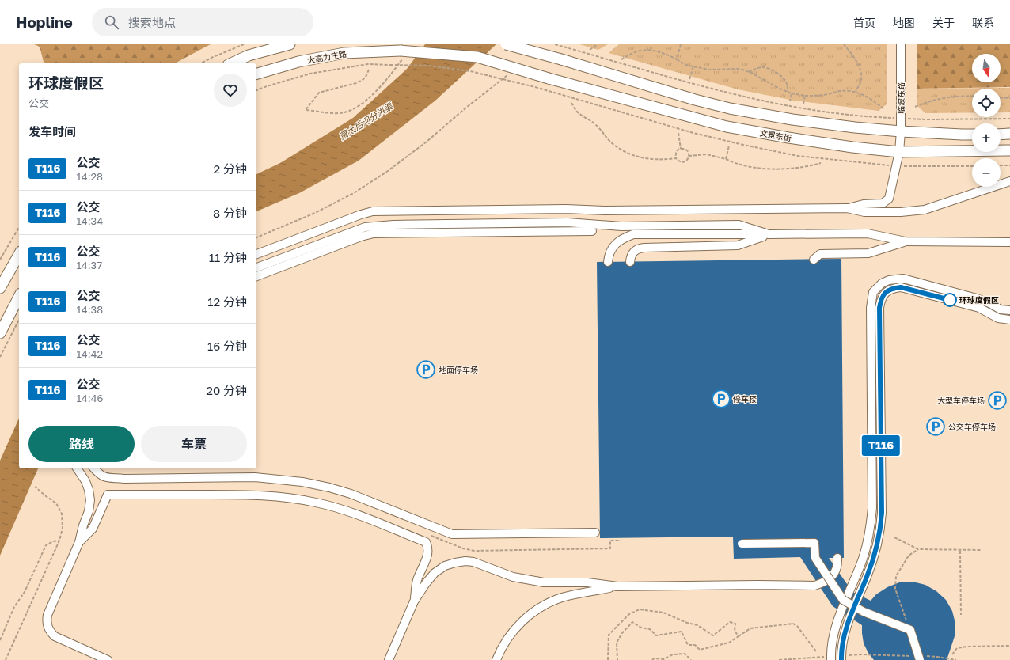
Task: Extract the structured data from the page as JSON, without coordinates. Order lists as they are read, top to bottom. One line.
{"streets":{"main road":["大高力庄路","文景东街"],"street":["临波东路"]},"crossings":[["大高力庄路","文景东街"],["临波东路","文景东街"]],"water":["萧太后河分洪渠"],"places":{"other":["环球度假区"],"parking":["地面停车场","停车楼","大型车停车场","公交车停车场"]},"lines":["bus line T116"],"north":"bottom","page":{"header":"Hopline","search":"搜索地点","nav":["首页","地图","关于","联系"],"on_map":"T116","map_buttons":["+","−"],"heading":[["环球度假区","公交"],"发车时间"],"list":[{"mark":"T116","name":"公交","note":"14:28","value":"2 分钟"},{"mark":"T116","name":"公交","note":"14:34","value":"8 分钟"},{"mark":"T116","name":"公交","note":"14:37","value":"11 分钟"},{"mark":"T116","name":"公交","note":"14:38","value":"12 分钟"},{"mark":"T116","name":"公交","note":"14:42","value":"16 分钟"},{"mark":"T116","name":"公交","note":"14:46","value":"20 分钟"}],"buttons":["路线","车票"]}}
